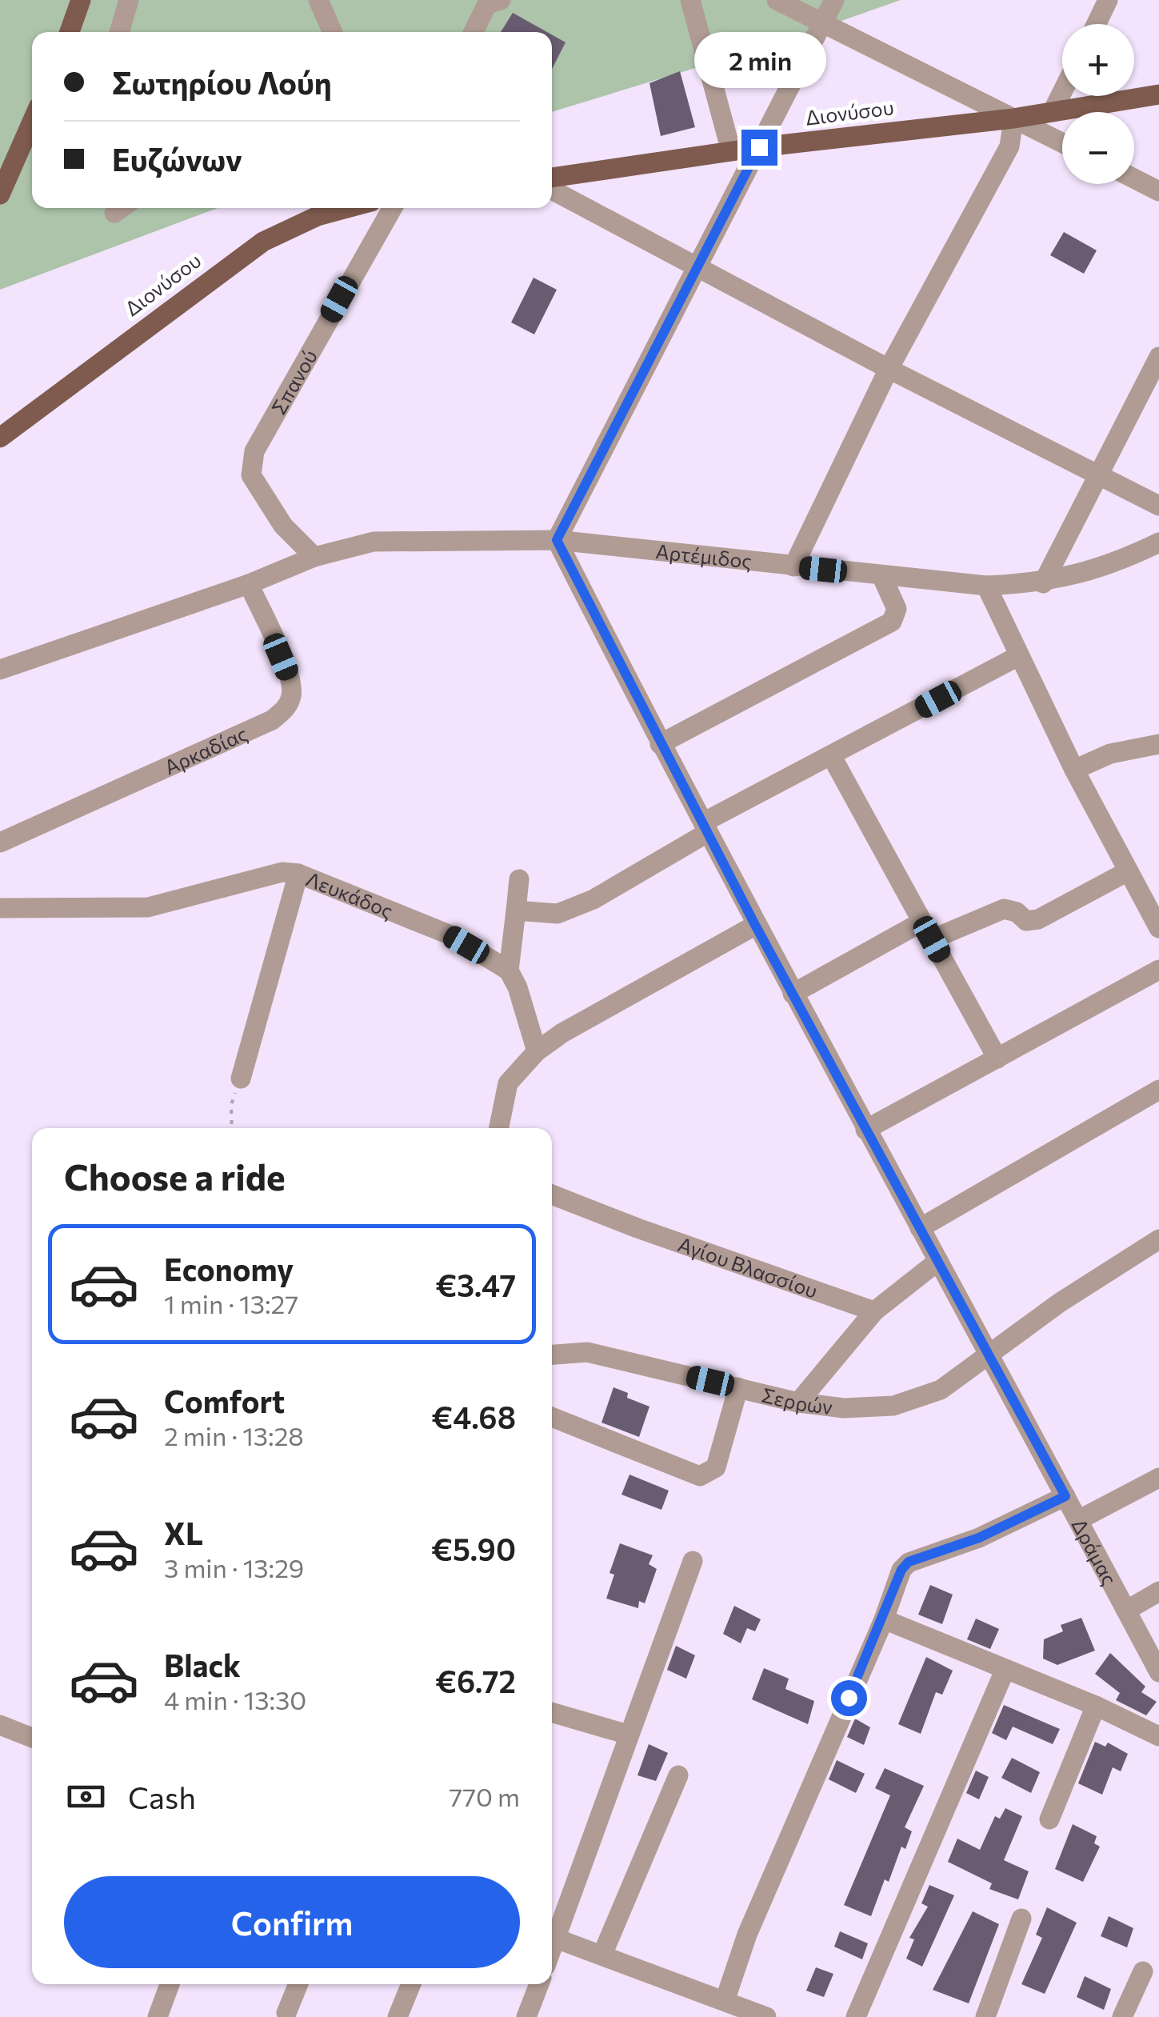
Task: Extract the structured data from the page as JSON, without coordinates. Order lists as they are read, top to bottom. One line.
{"streets":{"main road":["Διονύσου"],"street":["Σπανού","Αρτέμιδος","Αρκαδίας","Λευκάδος","Αγίου Βλασσίου","Σερρών","Δράμας"]},"crossings":[["Σπανού","Αρτέμιδος"],["Αρτέμιδος","Αρκαδίας"],["Αρτέμιδος","Δράμας"],["Σερρών","Δράμας"]],"page":{"map_buttons":["+","−"],"bubble":"2 min","banner":["Σωτηρίου Λούη","Ευζώνων"],"heading":"Choose a ride","list":[{"name":"Economy","note":"1 min · 13:27","value":"€3.47"},{"name":"Comfort","note":"2 min · 13:28","value":"€4.68"},{"name":"XL","note":"3 min · 13:29","value":"€5.90"},{"name":"Black","note":"4 min · 13:30","value":"€6.72"}],"pay":["Cash","770 m"],"buttons":"Confirm"}}
